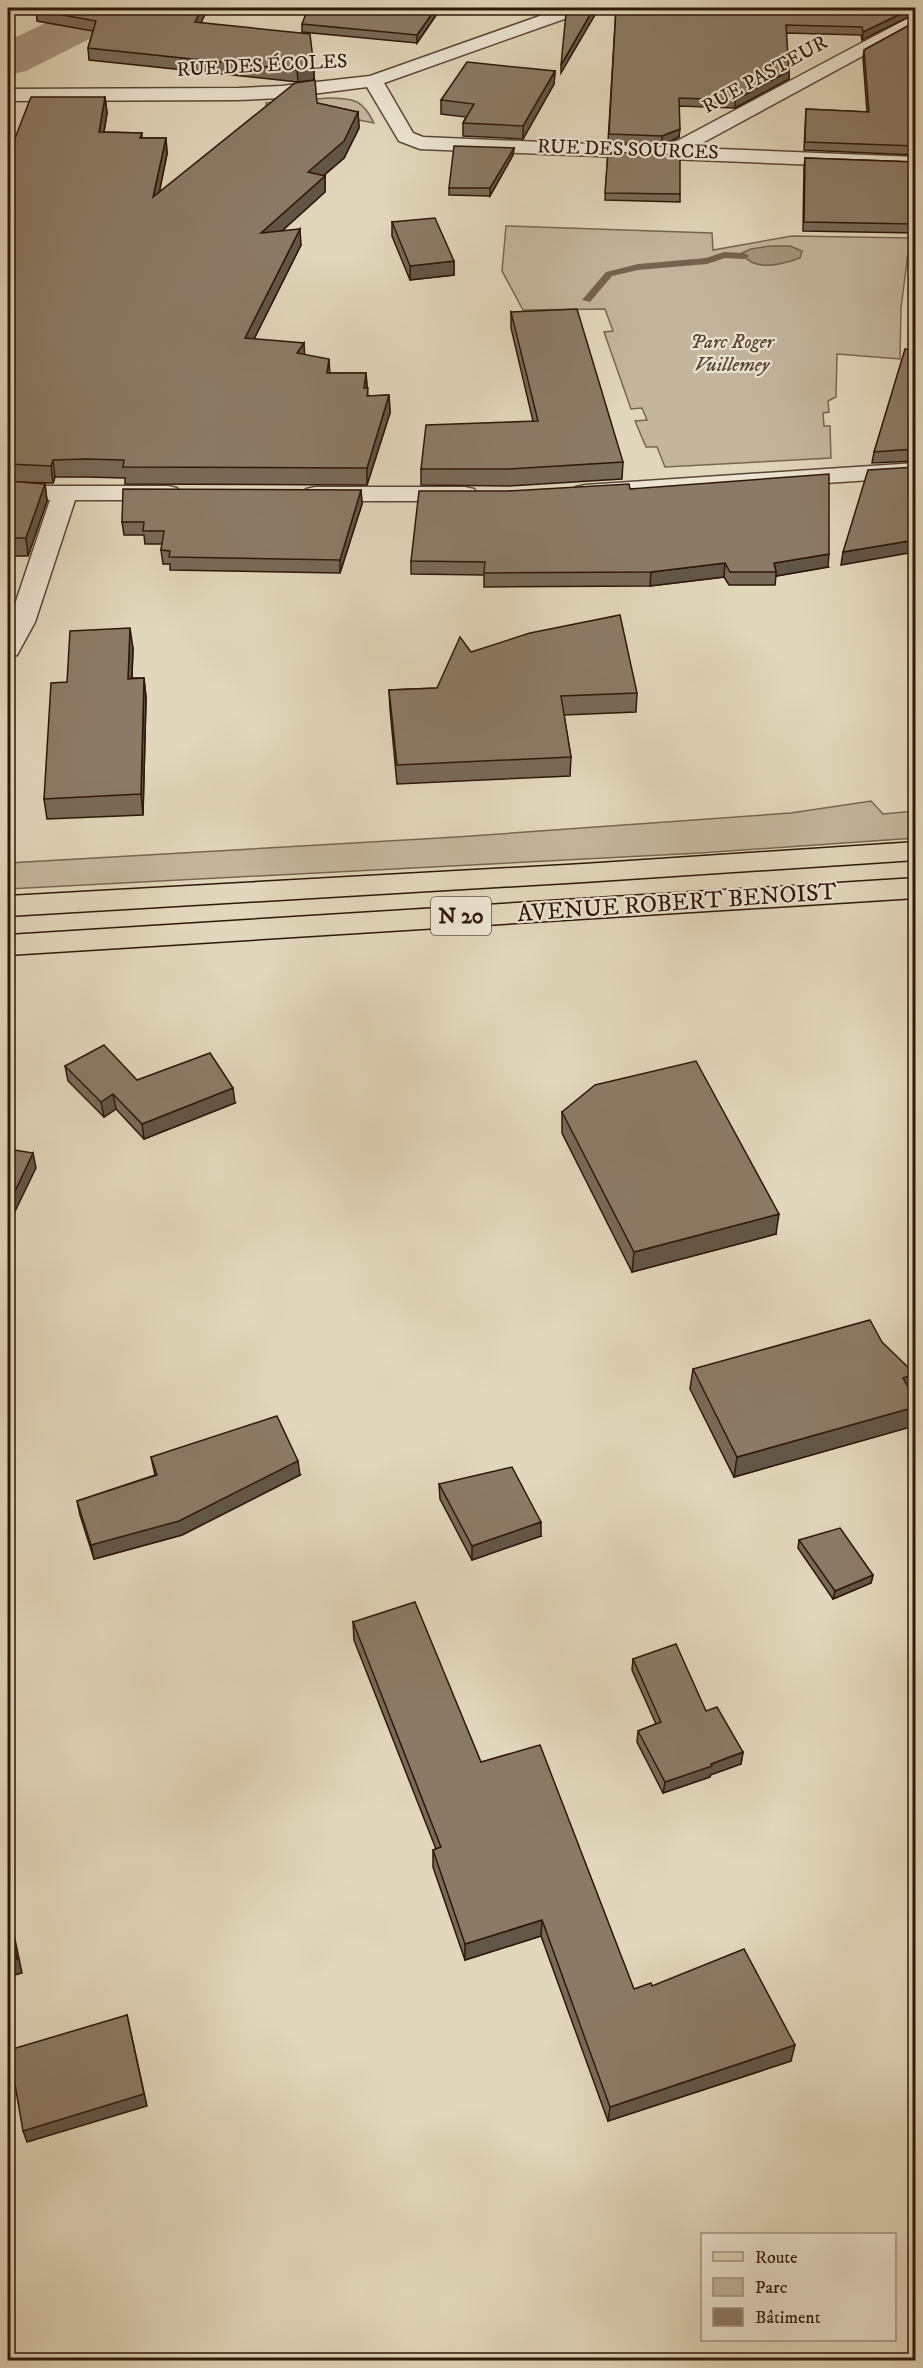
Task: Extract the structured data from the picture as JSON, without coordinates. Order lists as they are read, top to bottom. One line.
{"streets":{"main road":["AVENUE ROBERT BENOIST","N 20"],"street":["RUE DES ÉCOLES","RUE PASTEUR","RUE DES SOURCES"]},"crossings":[["RUE DES ÉCOLES","RUE DES SOURCES"],["RUE PASTEUR","RUE DES SOURCES"]],"parks":["Parc Roger Vuillemey"],"legend":["Route","Parc","Bâtiment"]}
